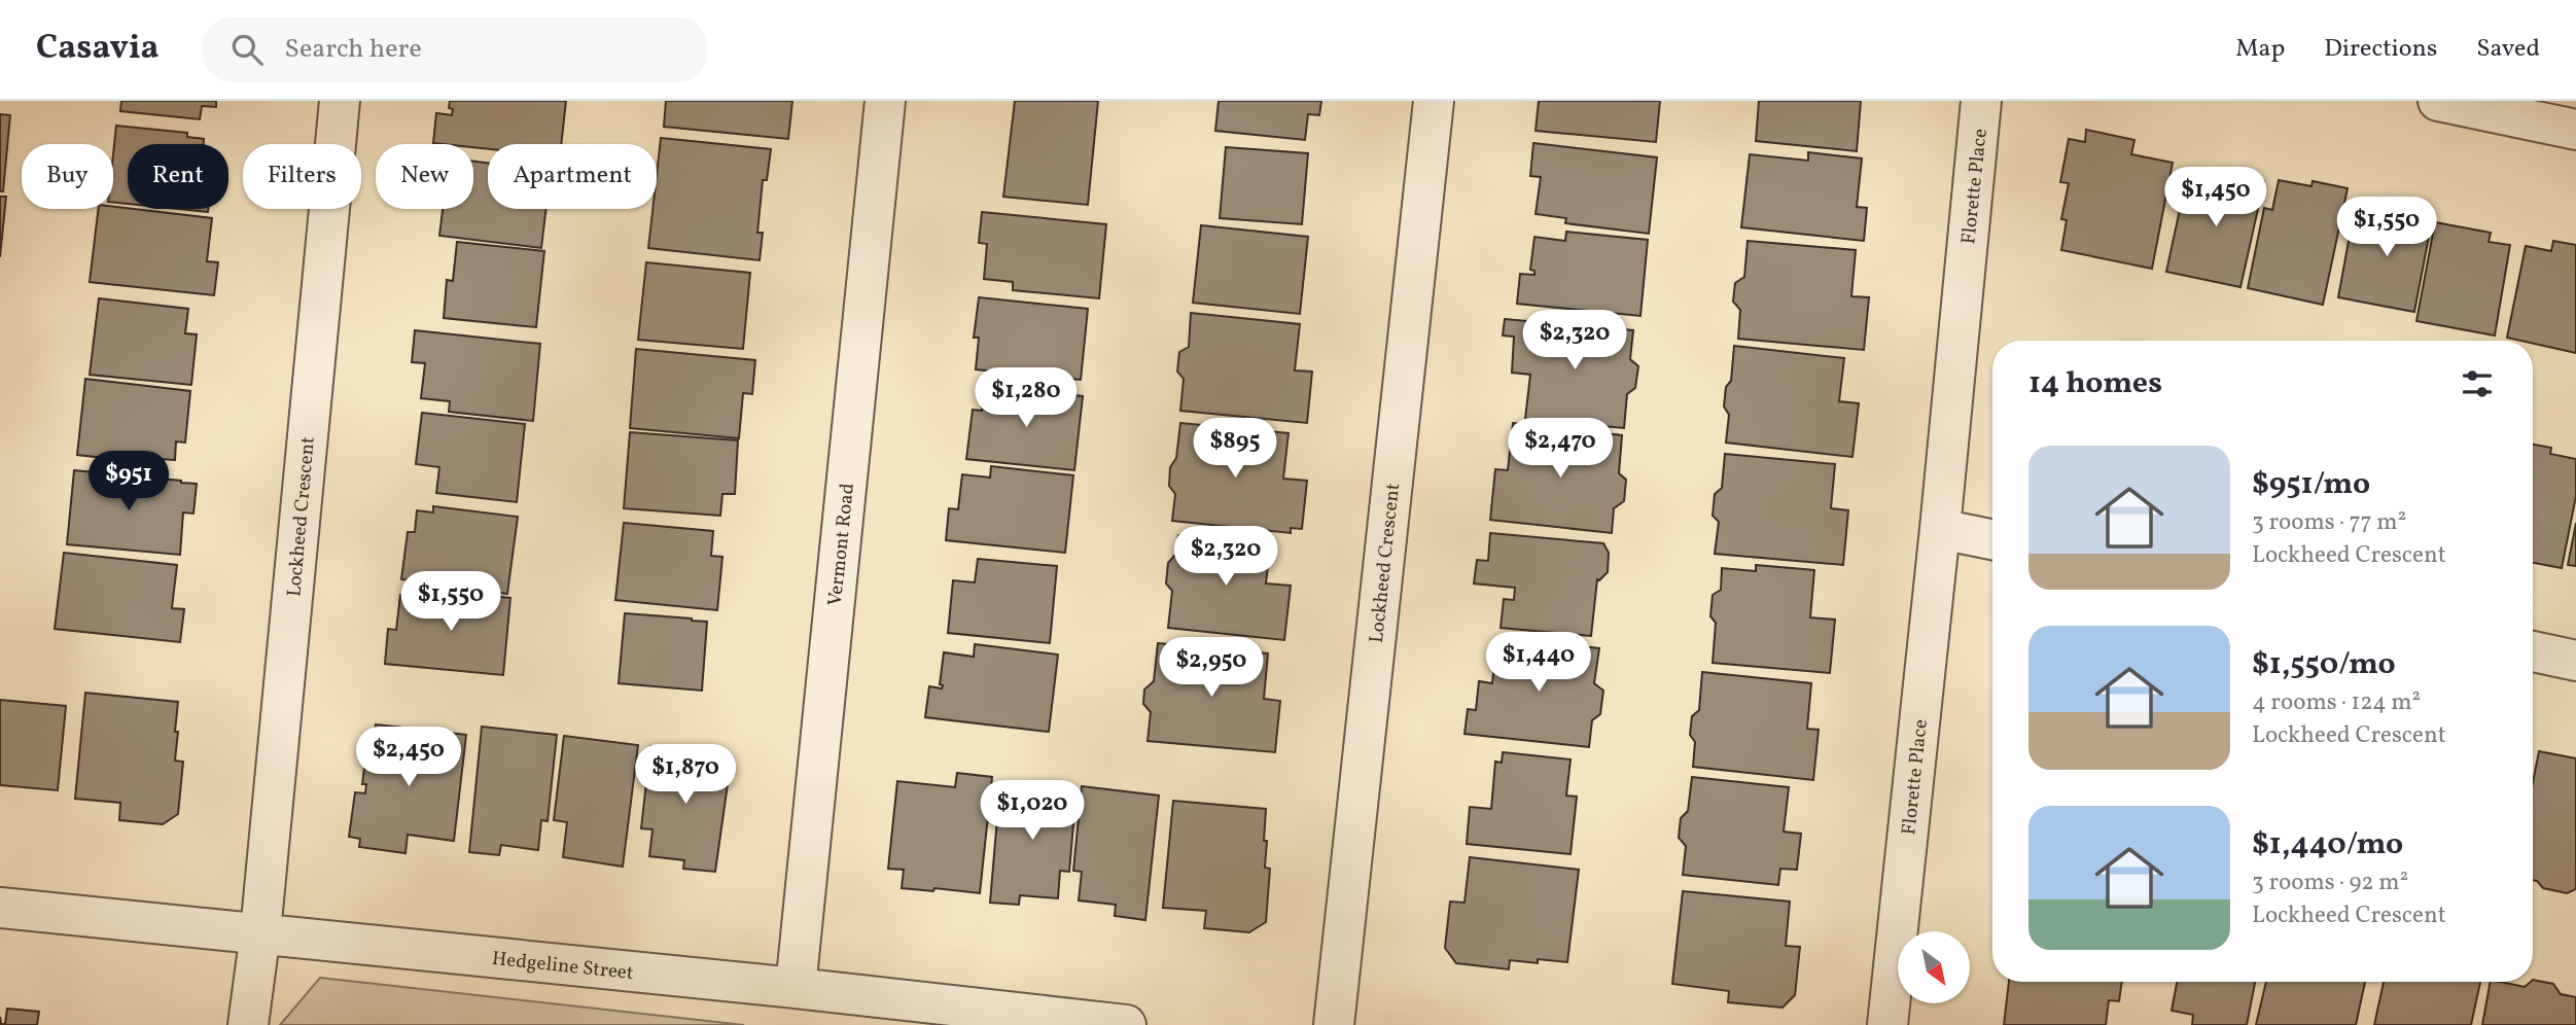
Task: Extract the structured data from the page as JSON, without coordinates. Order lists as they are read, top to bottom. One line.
{"streets":{"street":["Florette Place","Lockheed Crescent","Vermont Road","Hedgeline Street"]},"crossings":[["Lockheed Crescent","Hedgeline Street"],["Vermont Road","Hedgeline Street"]],"north":"bottom right","page":{"header":"Casavia","search":"Search here","nav":["Map","Directions","Saved"],"chip":["Buy","Rent","Filters","New","Apartment"],"price":["$1,450","$1,550","$2,320","$1,280","$895","$2,470","$951","$2,320","$1,550","$1,440","$2,950","$2,450","$1,870","$1,020"],"heading":"14 homes","list":[{"name":"$951/mo","note":"3 rooms · 77 m² · Lockheed Crescent"},{"name":"$1,550/mo","note":"4 rooms · 124 m² · Lockheed Crescent"},{"name":"$1,440/mo","note":"3 rooms · 92 m² · Lockheed Crescent"}]}}
